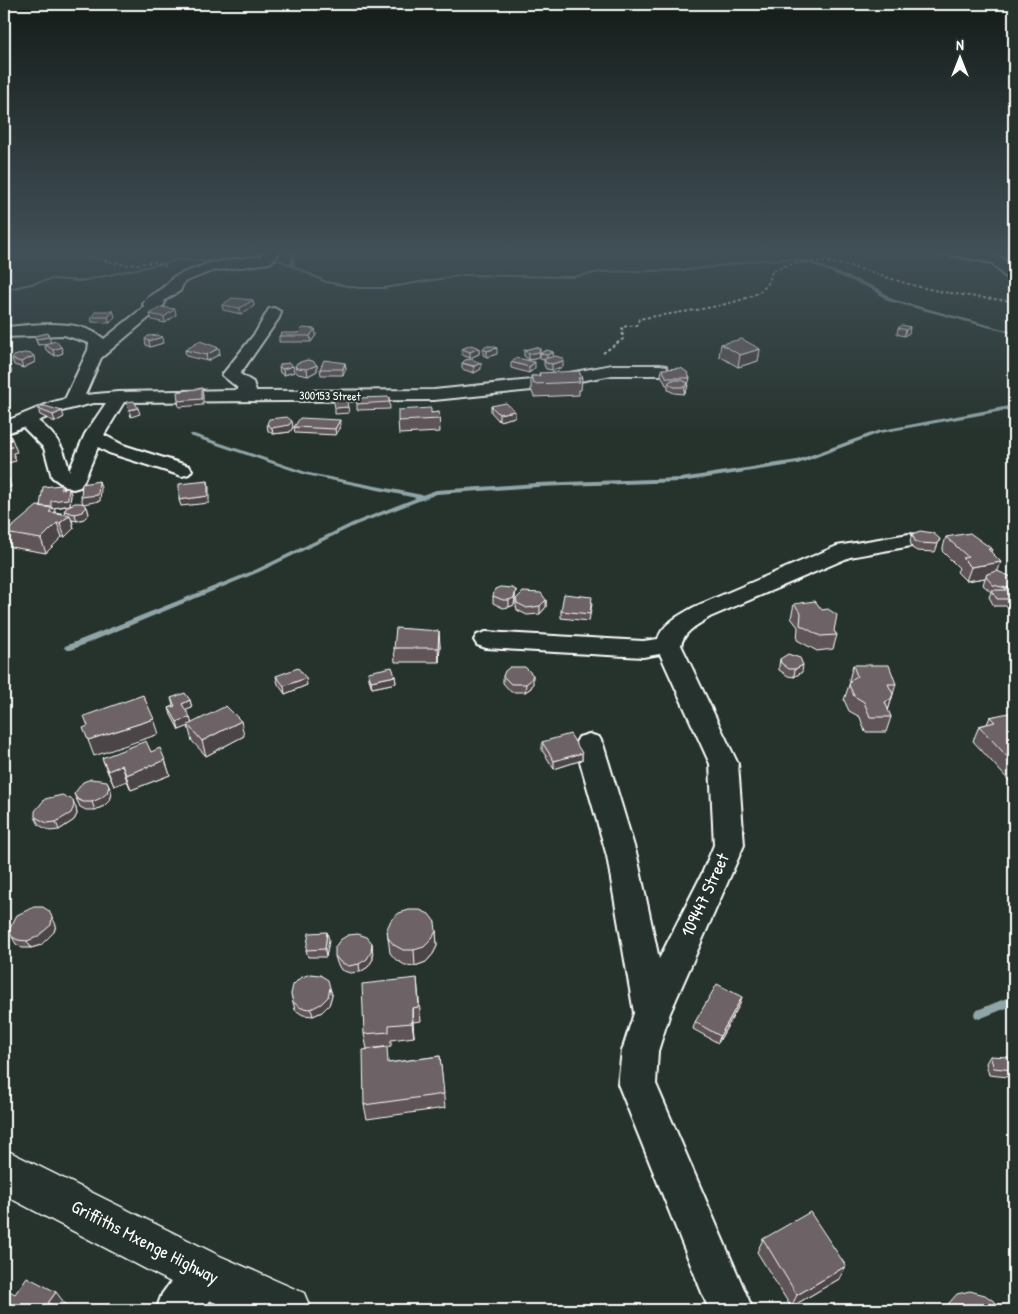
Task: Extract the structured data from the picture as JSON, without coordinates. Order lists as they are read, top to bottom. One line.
{"streets":{"street":["300153 Street","109447 Street","Griffiths Mxenge Highway"]},"north":"top"}
